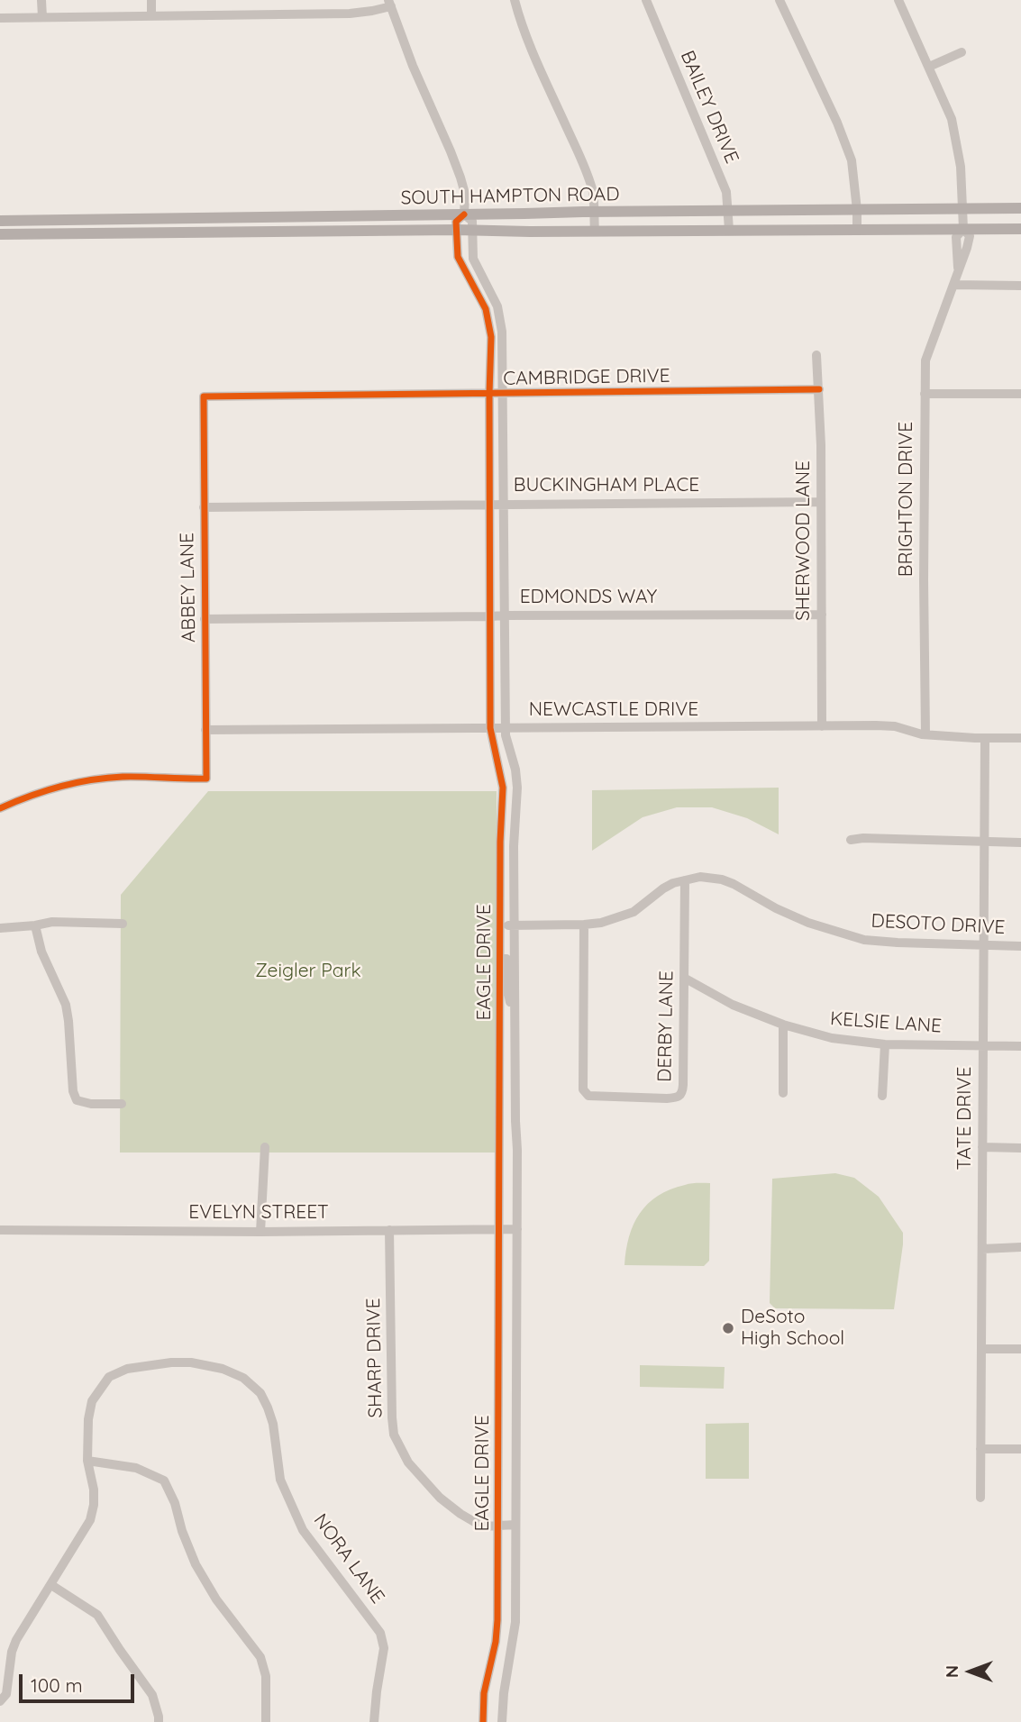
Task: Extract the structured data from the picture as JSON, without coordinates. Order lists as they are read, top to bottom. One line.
{"streets":{"main road":["SOUTH HAMPTON ROAD"],"street":["BAILEY DRIVE","CAMBRIDGE DRIVE","BUCKINGHAM PLACE","BRIGHTON DRIVE","SHERWOOD LANE","ABBEY LANE","EDMONDS WAY","NEWCASTLE DRIVE","DESOTO DRIVE","EAGLE DRIVE","KELSIE LANE","DERBY LANE","TATE DRIVE","EVELYN STREET","SHARP DRIVE","NORA LANE"]},"crossings":[["BAILEY DRIVE","SOUTH HAMPTON ROAD"],["SOUTH HAMPTON ROAD","BRIGHTON DRIVE"],["SOUTH HAMPTON ROAD","EAGLE DRIVE"],["CAMBRIDGE DRIVE","SHERWOOD LANE"],["CAMBRIDGE DRIVE","ABBEY LANE"],["CAMBRIDGE DRIVE","EAGLE DRIVE"],["BUCKINGHAM PLACE","SHERWOOD LANE"],["BUCKINGHAM PLACE","ABBEY LANE"],["BUCKINGHAM PLACE","EAGLE DRIVE"],["BRIGHTON DRIVE","NEWCASTLE DRIVE"],["SHERWOOD LANE","EDMONDS WAY"],["SHERWOOD LANE","NEWCASTLE DRIVE"],["ABBEY LANE","EDMONDS WAY"],["ABBEY LANE","NEWCASTLE DRIVE"],["EDMONDS WAY","EAGLE DRIVE"],["NEWCASTLE DRIVE","EAGLE DRIVE"],["NEWCASTLE DRIVE","TATE DRIVE"],["DESOTO DRIVE","EAGLE DRIVE"],["DESOTO DRIVE","DERBY LANE"],["DESOTO DRIVE","TATE DRIVE"],["EAGLE DRIVE","EVELYN STREET"],["EAGLE DRIVE","SHARP DRIVE"],["KELSIE LANE","DERBY LANE"],["KELSIE LANE","TATE DRIVE"],["EVELYN STREET","SHARP DRIVE"]],"parks":["Zeigler Park"],"places":["DeSoto High School"],"scale_bar":"100 m","north":"left"}
